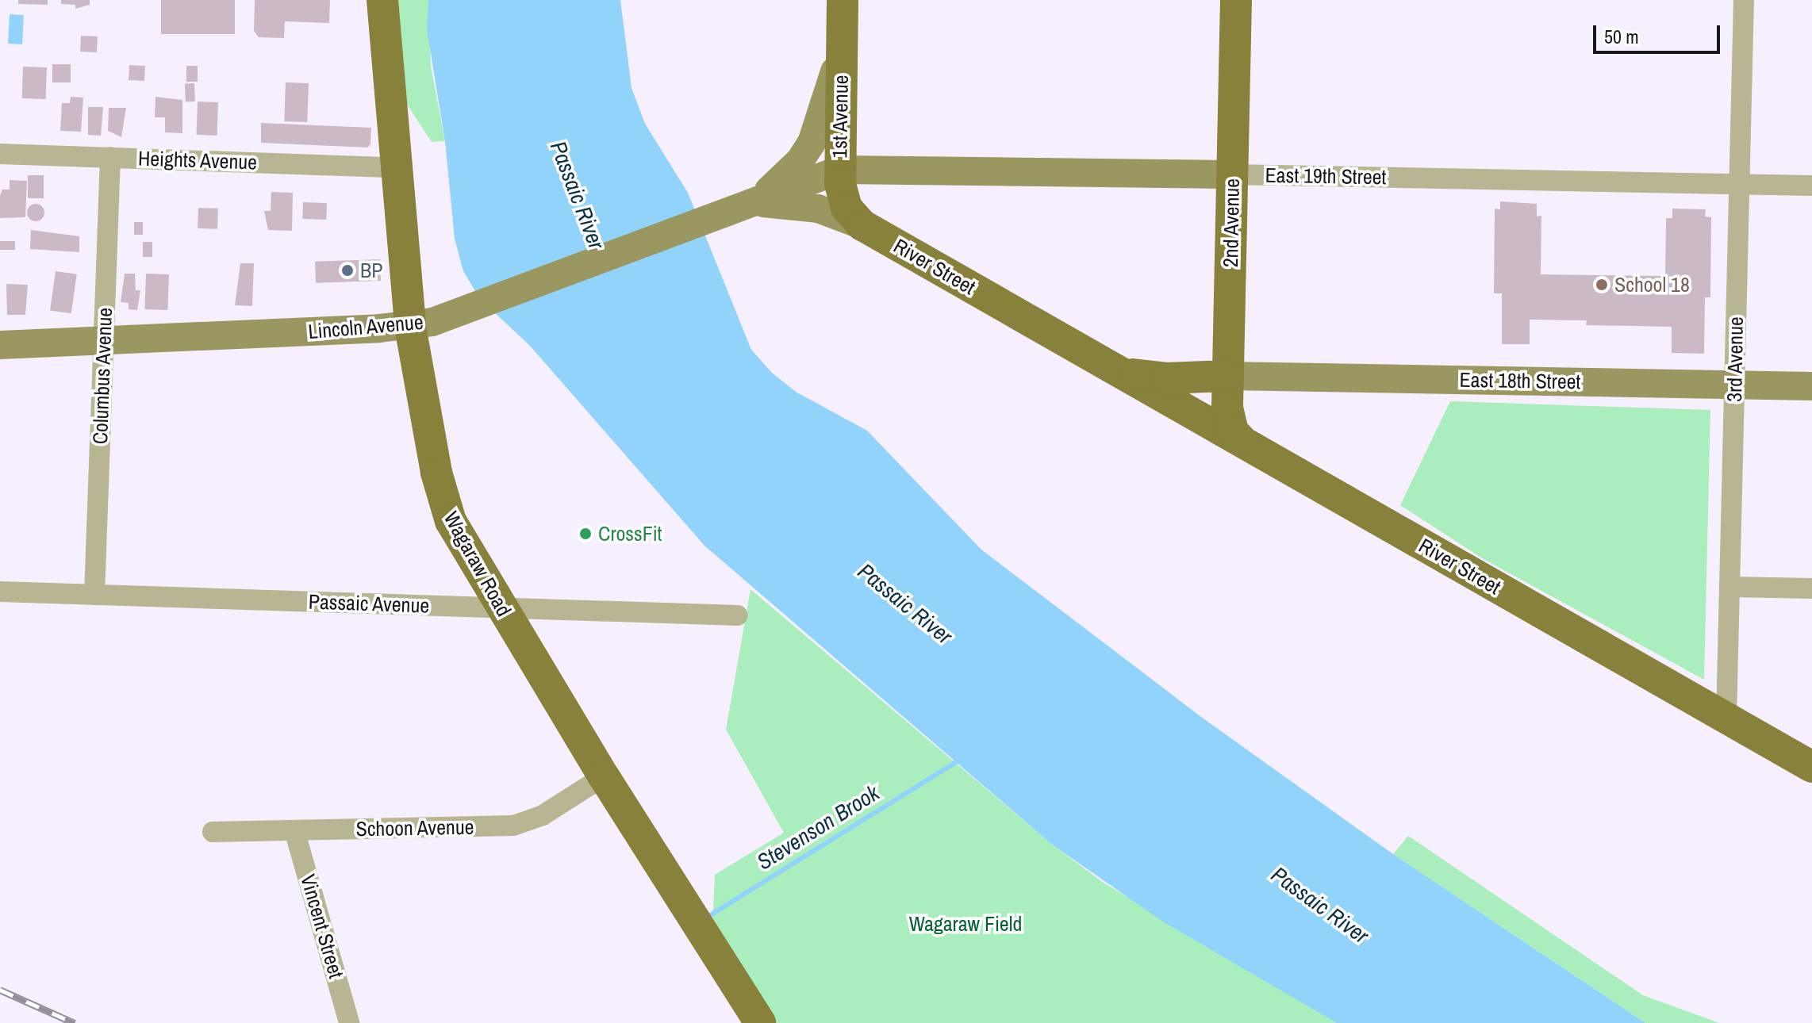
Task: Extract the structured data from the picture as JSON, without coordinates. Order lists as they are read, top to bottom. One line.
{"streets":{"main road":["1st Avenue","East 19th Street","2nd Avenue","River Street","Lincoln Avenue","East 18th Street","Wagaraw Road"],"street":["Heights Avenue","3rd Avenue","Columbus Avenue","Passaic Avenue","Schoon Avenue","Vincent Street"]},"crossings":[["1st Avenue","East 19th Street"],["1st Avenue","River Street"],["1st Avenue","Lincoln Avenue"],["Heights Avenue","Columbus Avenue"],["Heights Avenue","Wagaraw Road"],["East 19th Street","2nd Avenue"],["East 19th Street","Lincoln Avenue"],["East 19th Street","3rd Avenue"],["2nd Avenue","River Street"],["2nd Avenue","East 18th Street"],["River Street","Lincoln Avenue"],["River Street","3rd Avenue"],["River Street","East 18th Street"],["Lincoln Avenue","Columbus Avenue"],["Lincoln Avenue","Wagaraw Road"],["3rd Avenue","East 18th Street"],["Columbus Avenue","Passaic Avenue"],["Wagaraw Road","Passaic Avenue"],["Wagaraw Road","Schoon Avenue"],["Schoon Avenue","Vincent Street"]],"water":["Passaic River","Stevenson Brook"],"parks":["Wagaraw Field"],"places":["BP","School 18","CrossFit"],"scale_bar":"50 m"}
